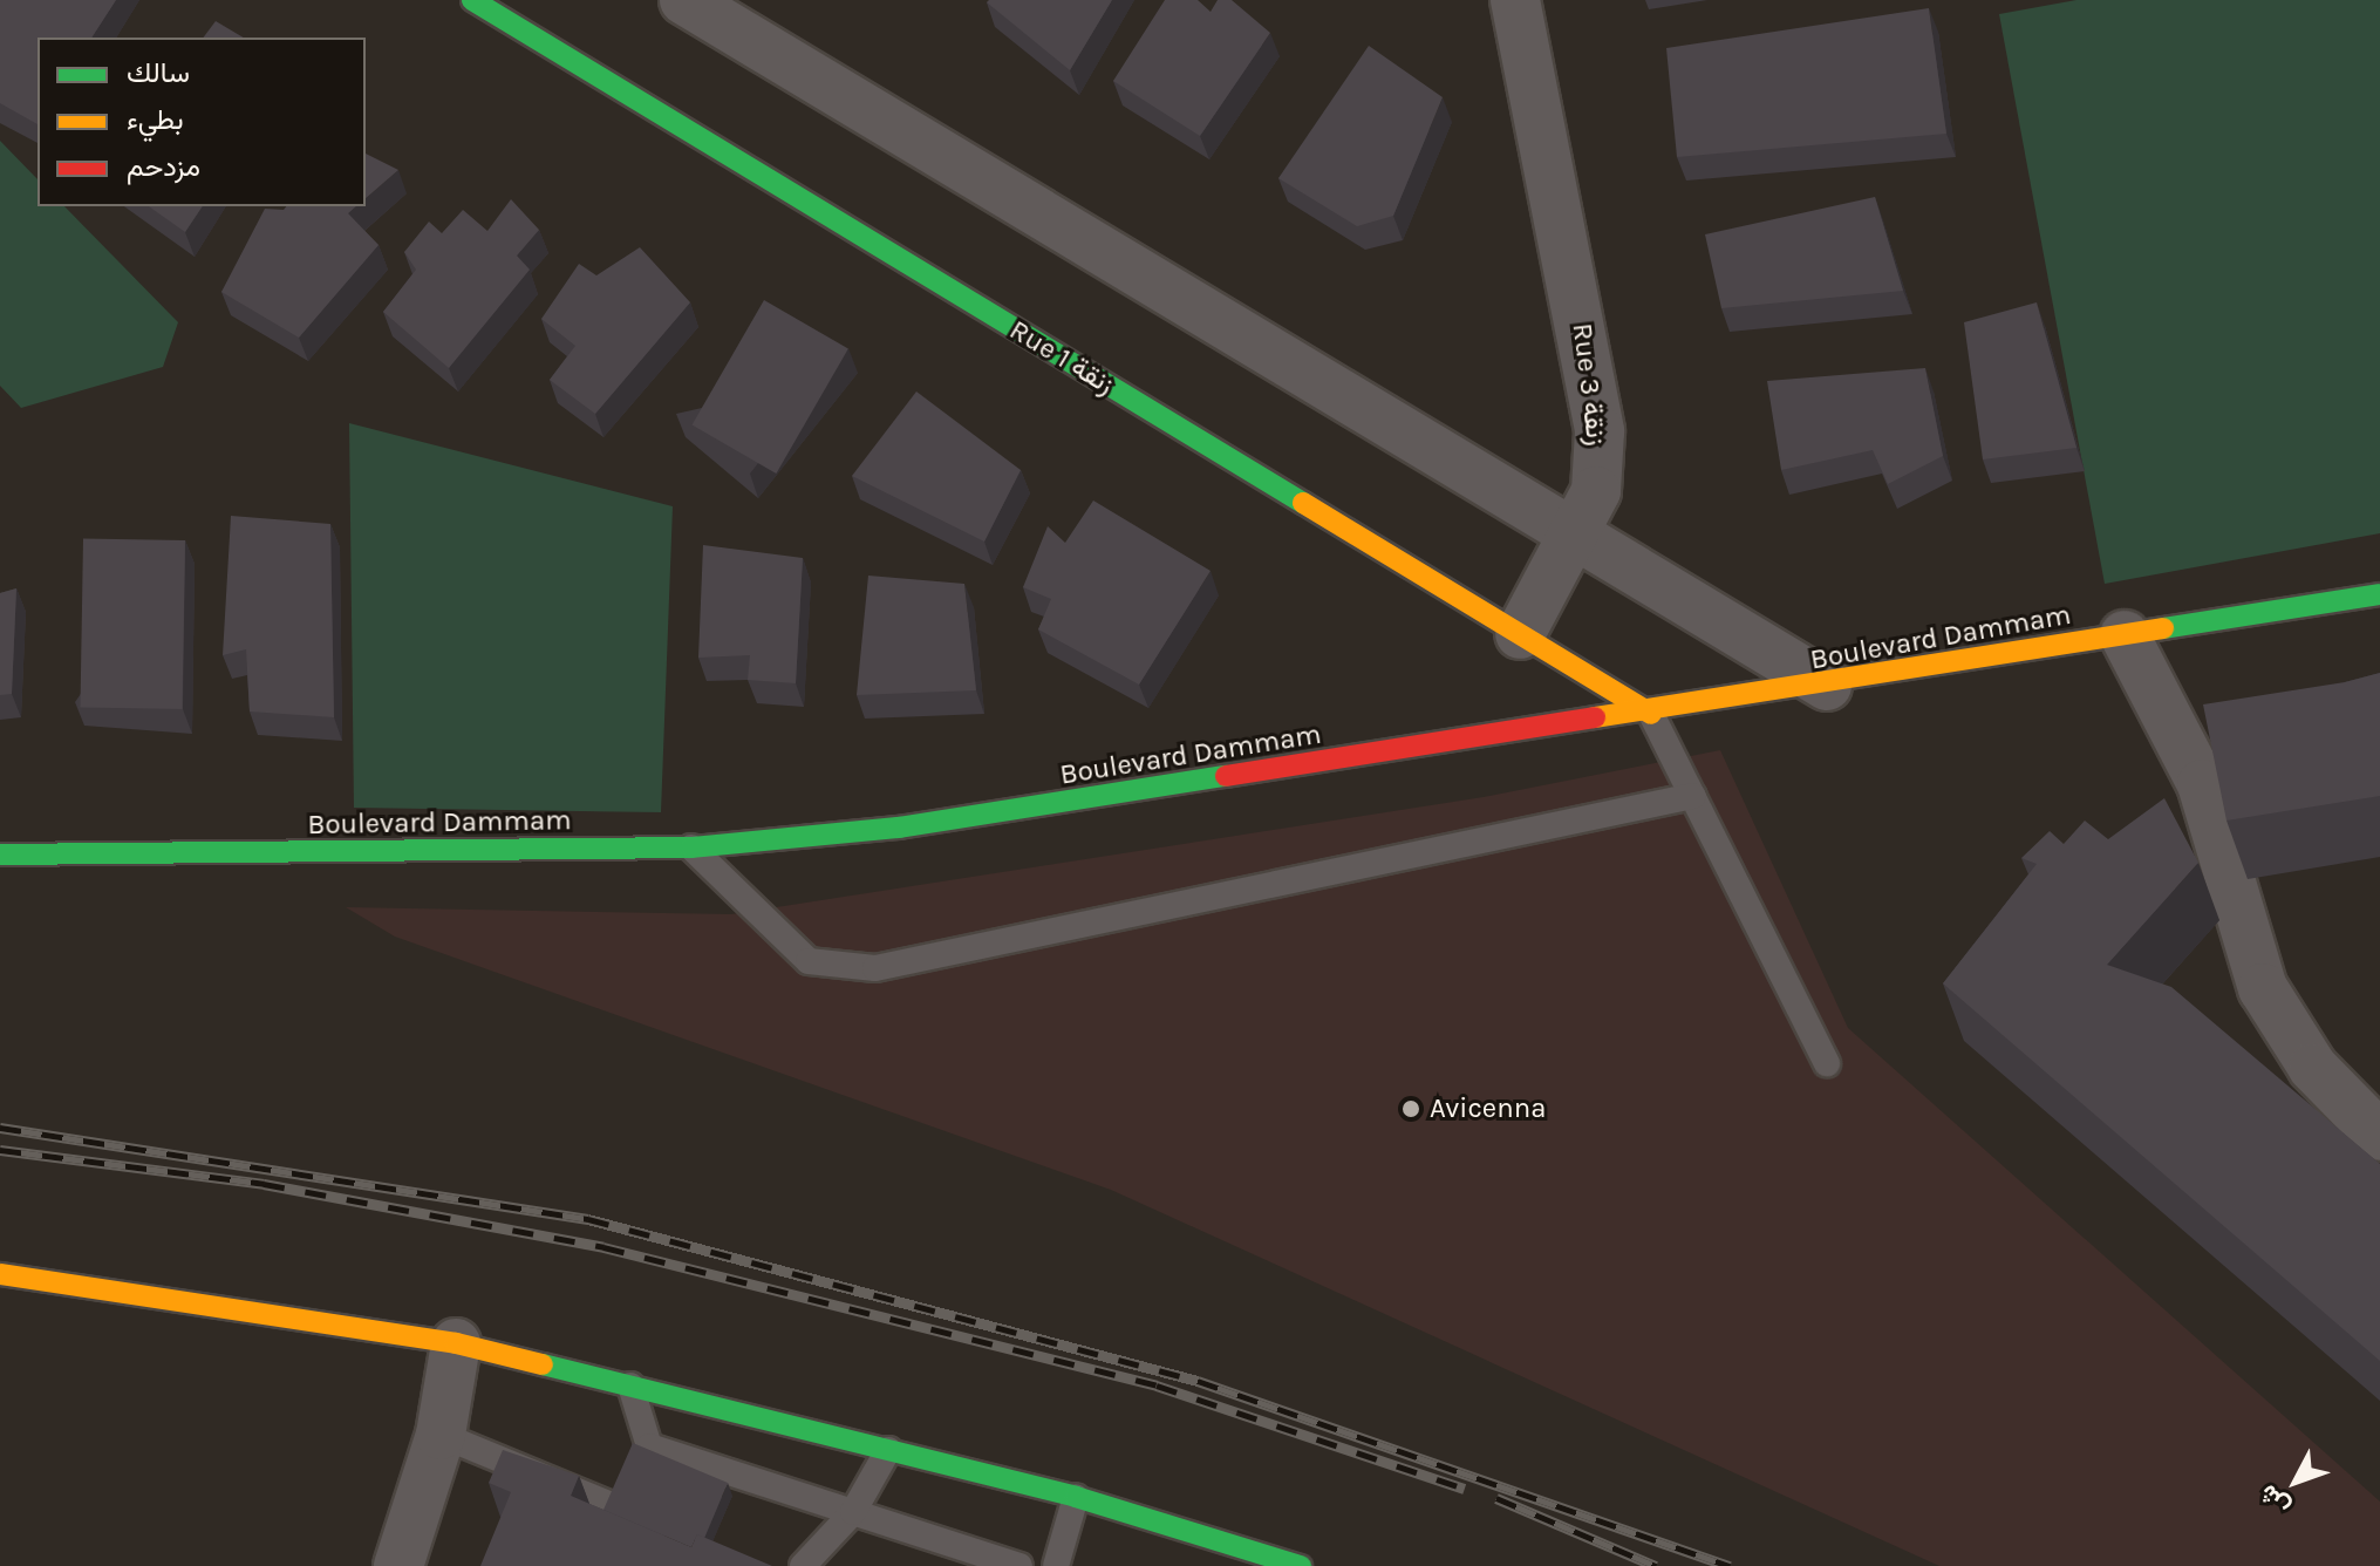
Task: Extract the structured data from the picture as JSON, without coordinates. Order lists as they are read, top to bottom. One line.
{"streets":{"street":["Rue 1 زنقة","Rue 3 زنقة","Boulevard Dammam"]},"crossings":[["Rue 1 زنقة","Rue 3 زنقة"],["Rue 1 زنقة","Boulevard Dammam"]],"places":["Avicenna"],"legend":["سالك","بطيء","مزدحم"],"north":"bottom left"}
